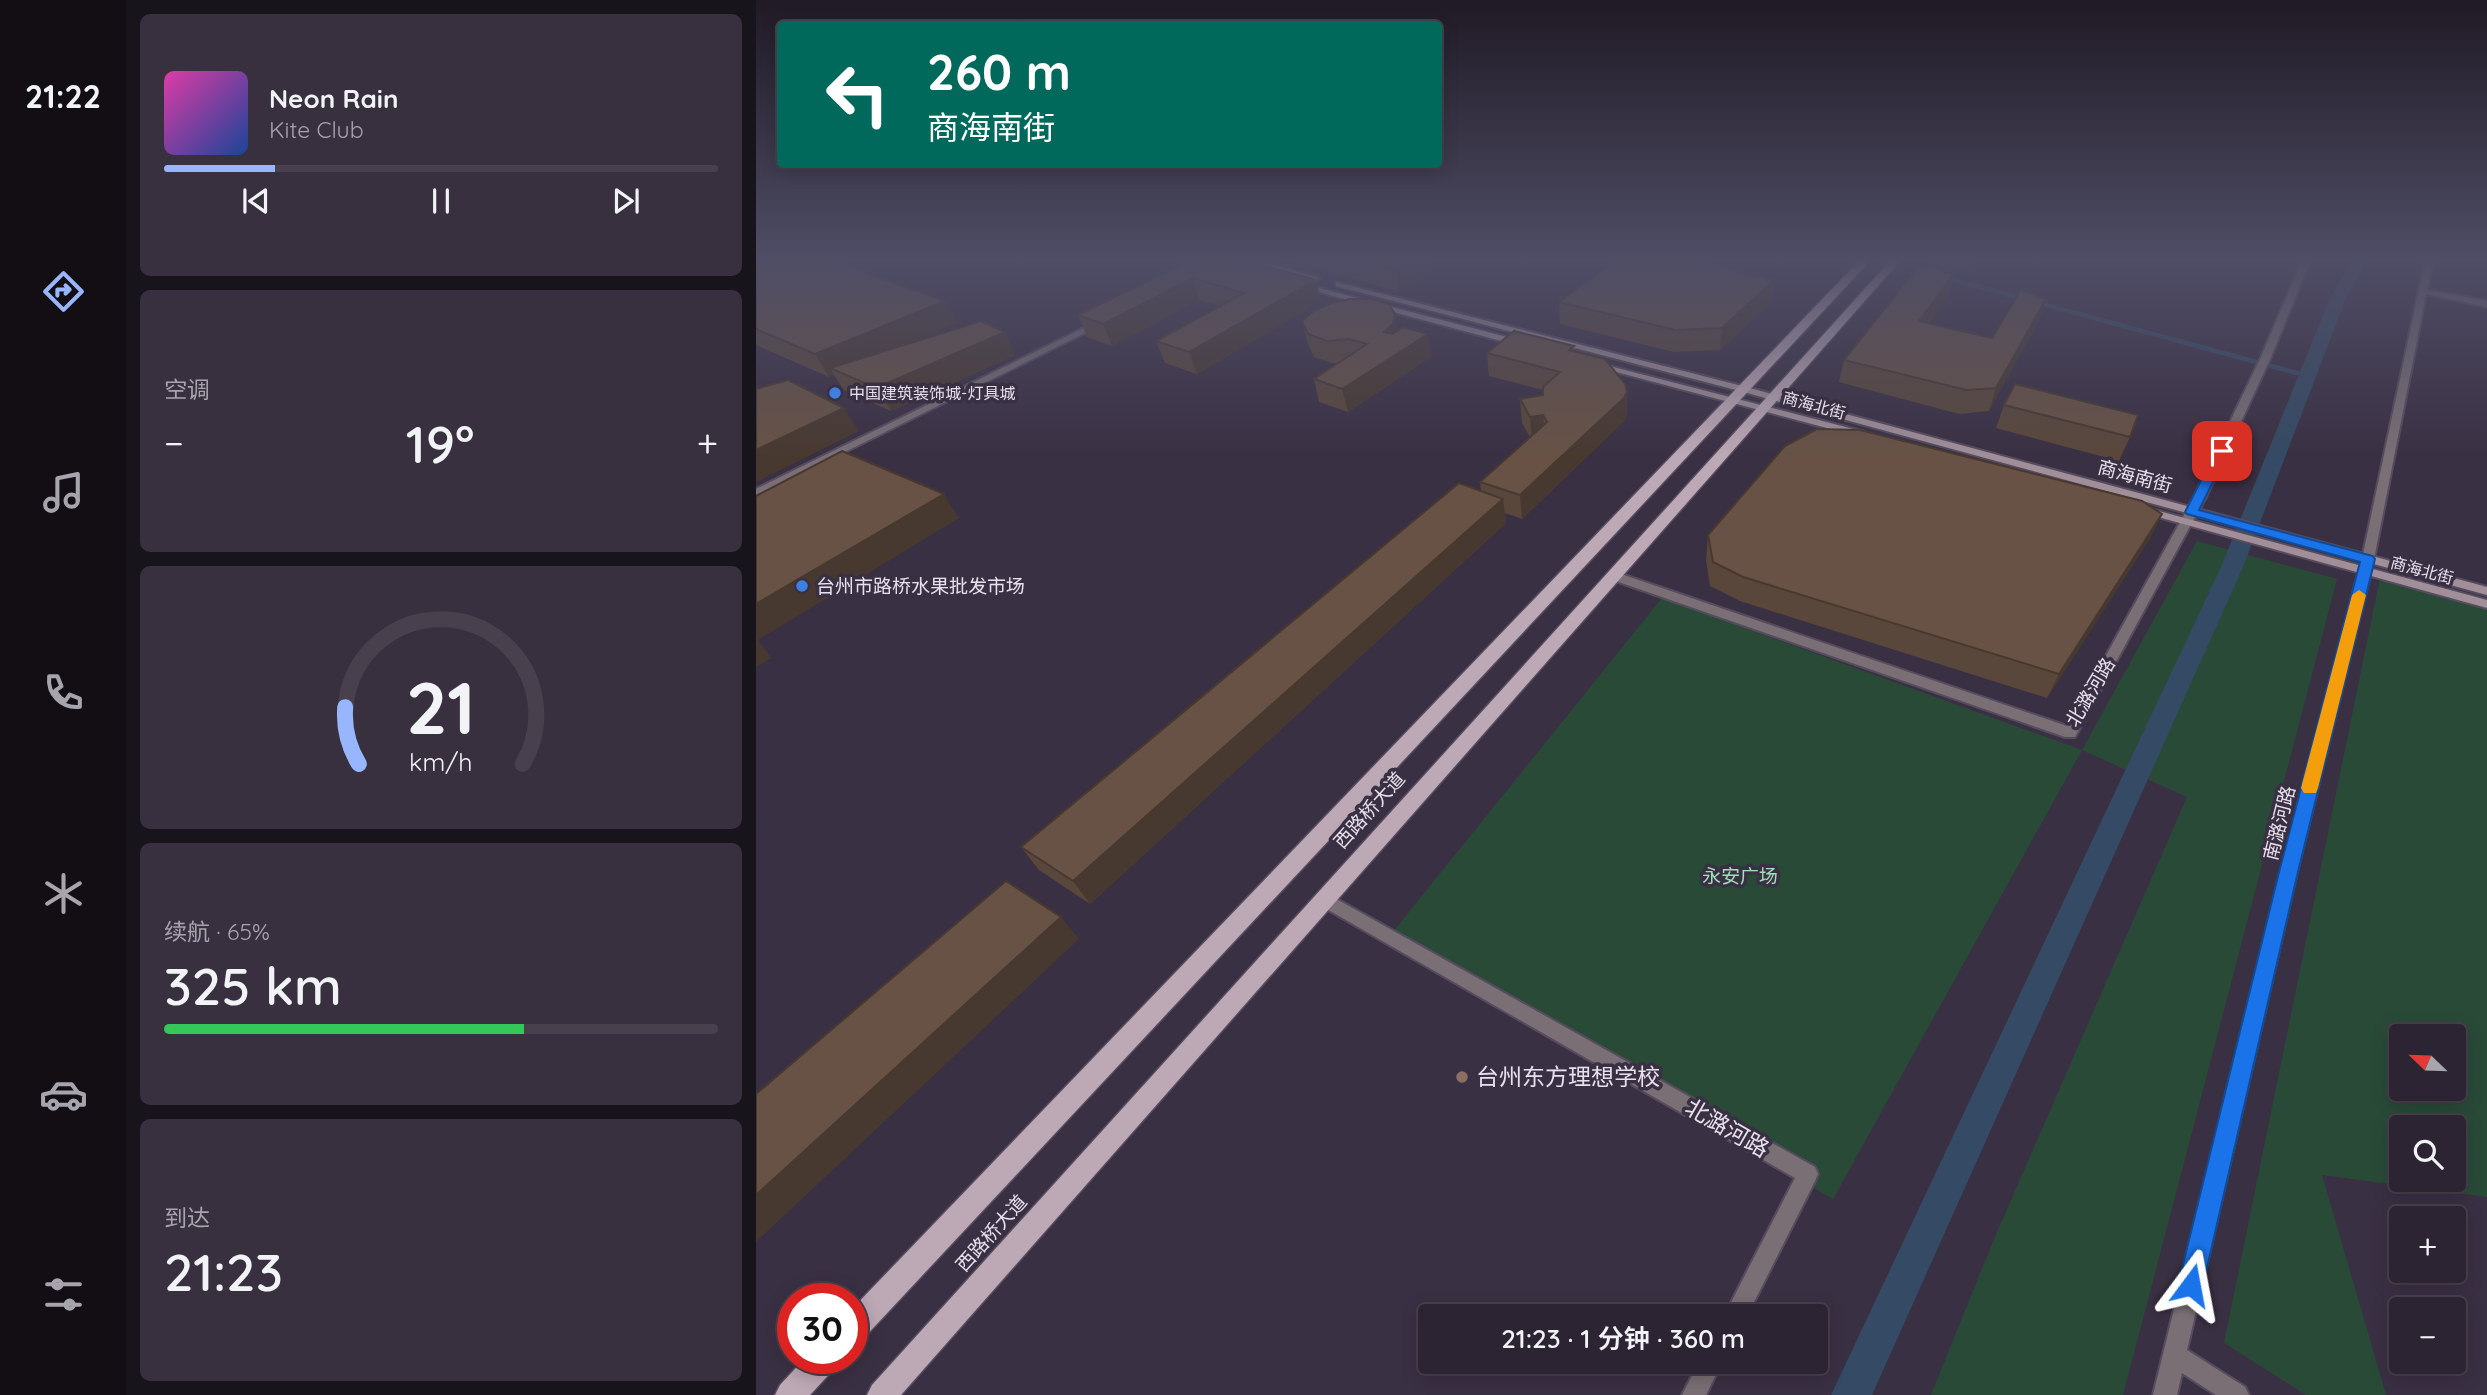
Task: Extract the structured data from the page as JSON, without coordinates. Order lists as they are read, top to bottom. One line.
{"streets":{"main road":["商海北街","商海南街","西路桥大道"],"street":["北潞河路","南潞河路"]},"crossings":[["商海北街","商海南街"],["商海北街","北潞河路"],["商海北街","西路桥大道"],["商海北街","南潞河路"],["商海南街","北潞河路"],["商海南街","西路桥大道"],["北潞河路","西路桥大道"]],"parks":["永安广场"],"places":["中国建筑装饰城-灯具城","台州市路桥水果批发市场","台州东方理想学校"],"north":"top left","page":{"tabs":"21:22","turn":["260 m","商海南街"],"song":["Neon Rain","Kite Club"],"tile":["空调",["续航 · 65%","325 km"],["到达","21:23"]],"heat":["−","19°","+"],"map_buttons":["+","−"],"limit":"30","trip":"21:23 · 1 分钟 · 360 m","gauge":["21","km/h"]}}
